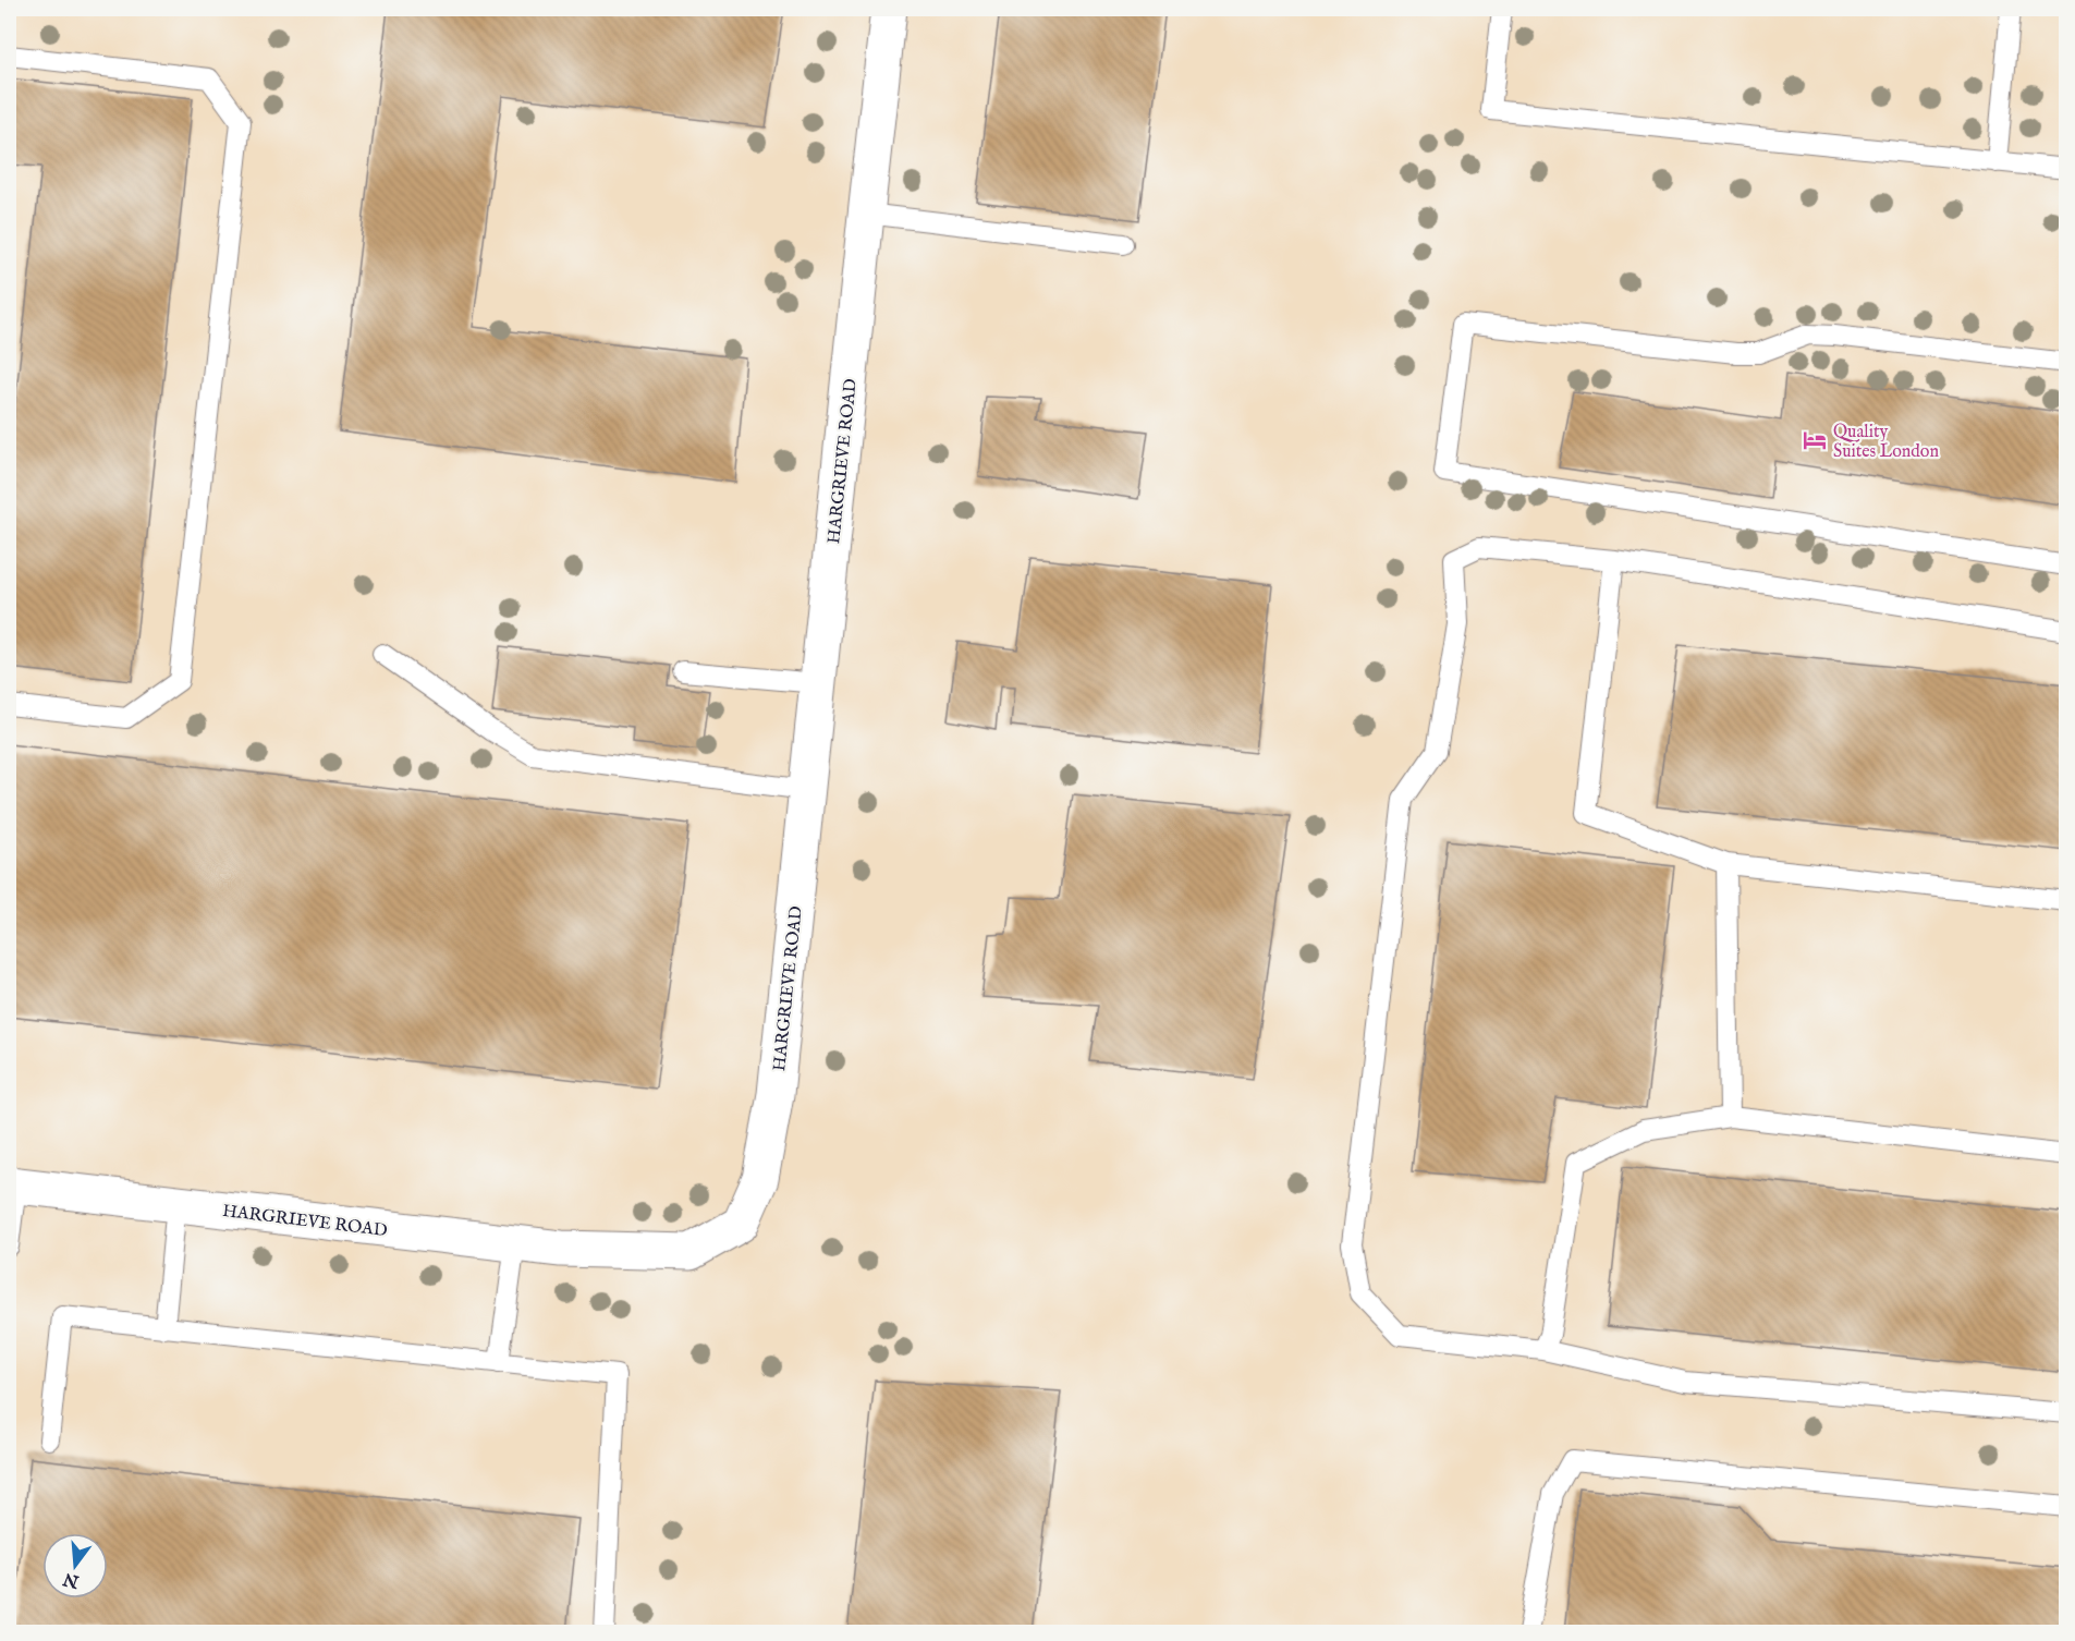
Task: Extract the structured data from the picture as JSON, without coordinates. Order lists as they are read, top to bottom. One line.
{"streets":{"street":["HARGRIEVE ROAD"]},"places":{"hotel":["Quality Suites London"]},"north":"bottom"}
